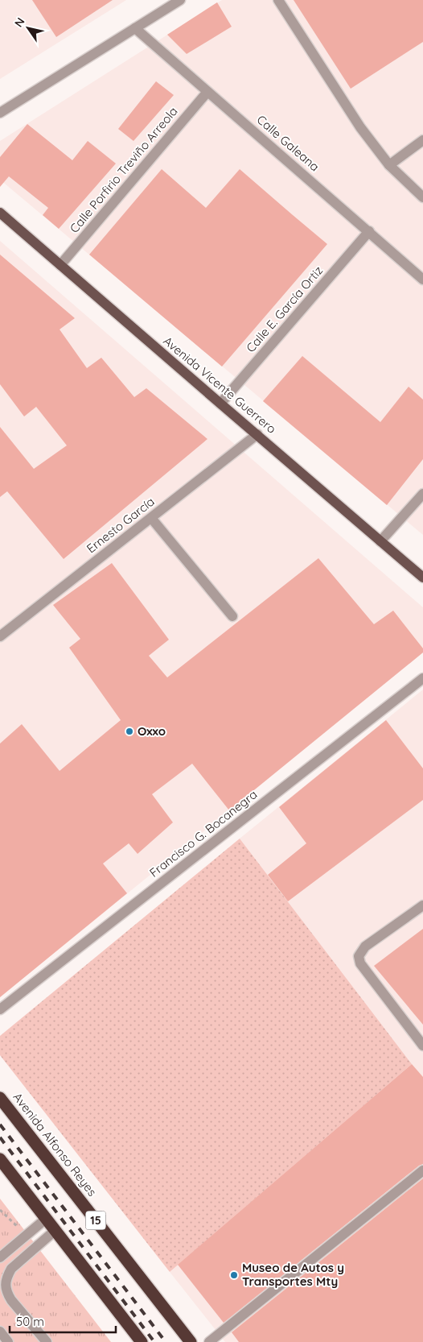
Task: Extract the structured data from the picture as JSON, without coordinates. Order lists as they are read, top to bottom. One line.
{"streets":{"highway":["Avenida Alfonso Reyes","15"],"main road":["Avenida Vicente Guerrero"],"street":["Calle Galeana","Calle Porfirio Treviño Arreola","Calle E. García Ortiz","Ernesto García","Francisco G. Bocanegra"]},"crossings":[["Calle Galeana","Calle Porfirio Treviño Arreola"],["Calle Galeana","Calle E. García Ortiz"],["Calle Porfirio Treviño Arreola","Avenida Vicente Guerrero"],["Calle E. García Ortiz","Avenida Vicente Guerrero"],["Avenida Vicente Guerrero","Ernesto García"]],"places":["Oxxo","Museo de Autos y Transportes Mty"],"scale_bar":"50 m","north":"top left"}
